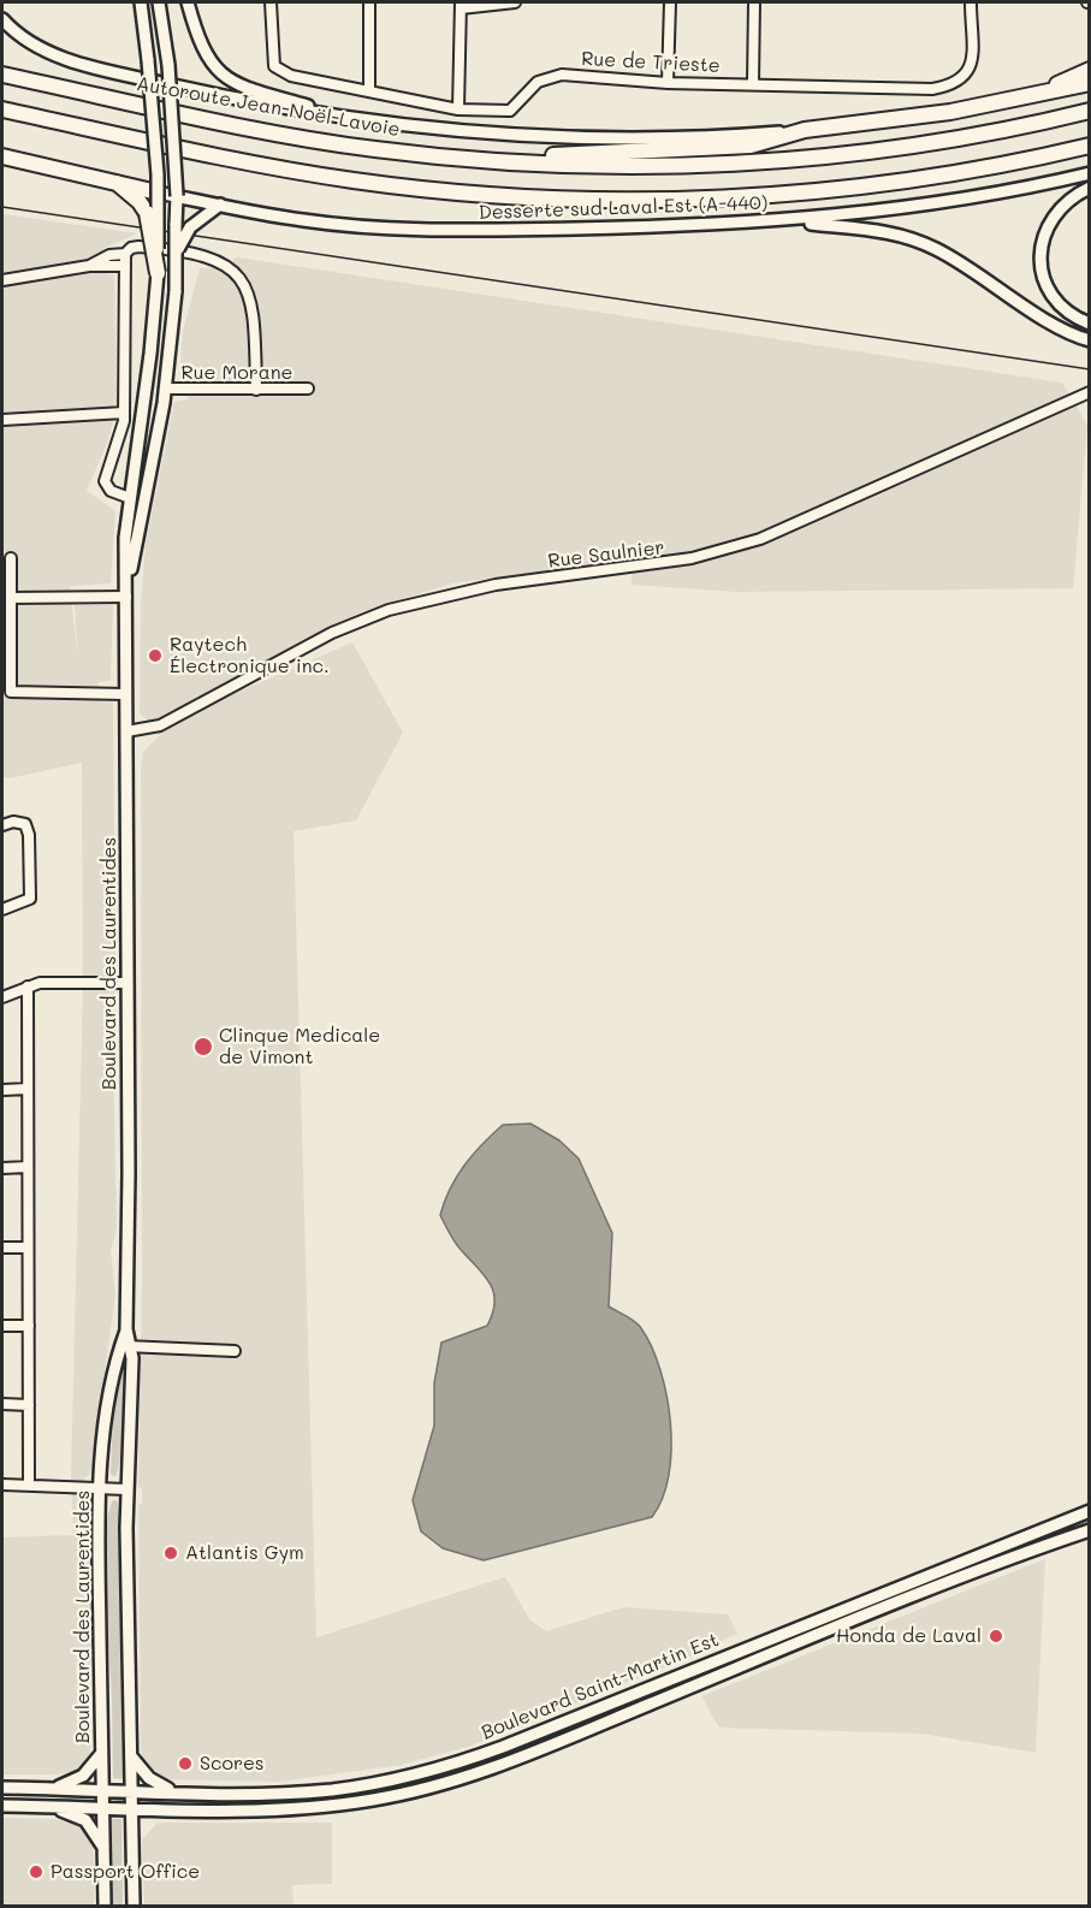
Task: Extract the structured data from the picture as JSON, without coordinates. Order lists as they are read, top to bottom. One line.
{"streets":{"highway":["Autoroute Jean-Noël-Lavoie"],"main road":["Desserte sud Laval Est (A-440)","Boulevard des Laurentides","Boulevard Saint-Martin Est"],"street":["Rue de Trieste","Rue Morane","Rue Saulnier"]},"crossings":[["Desserte sud Laval Est (A-440)","Boulevard des Laurentides"],["Rue Morane","Boulevard des Laurentides"],["Rue Saulnier","Boulevard des Laurentides"],["Boulevard des Laurentides","Boulevard Saint-Martin Est"]],"places":["Raytech Électronique inc.","Clinque Medicale de Vimont","Atlantis Gym","Honda de Laval","Scores","Passport Office"]}
